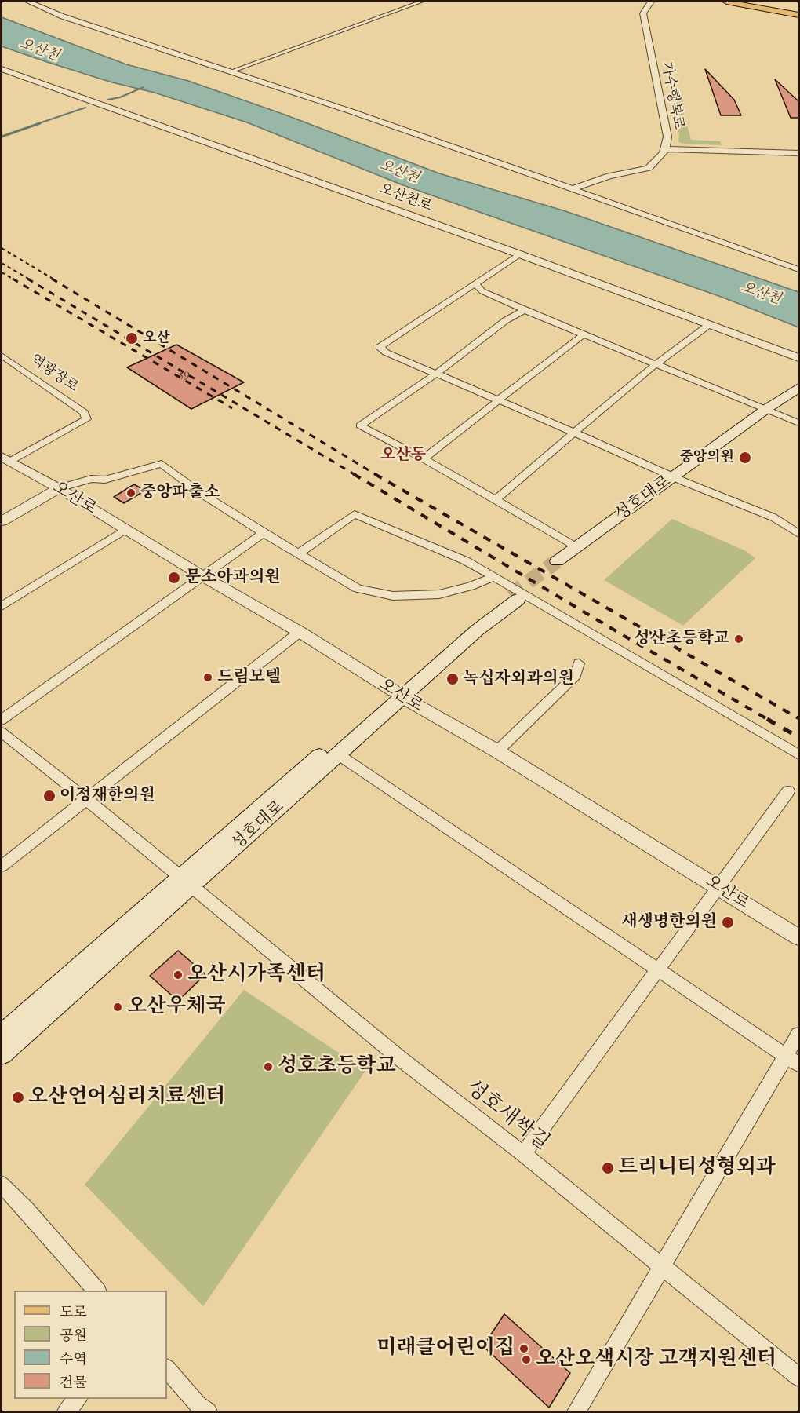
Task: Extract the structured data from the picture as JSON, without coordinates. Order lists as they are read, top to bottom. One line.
{"streets":{"main road":["성호대로"],"street":["가수행복로","오산천로","역광장로","오산로","성호새싹길"]},"crossings":[["역광장로","오산로"],["오산로","성호대로"],["성호대로","성호새싹길"]],"districts":["오산동"],"water":["오산천"],"places":["오산","중앙의원","중앙파출소","문소아과의원","성산초등학교","드림모텔","녹십자외과의원","이정재한의원","새생명한의원","오산시가족센터","오산우체국","성호초등학교","오산언어심리치료센터","트리니티성형외과","미래클어린이집","오산오색시장 고객지원센터"],"house_numbers":["59"],"legend":["도로","공원","수역","건물"]}
